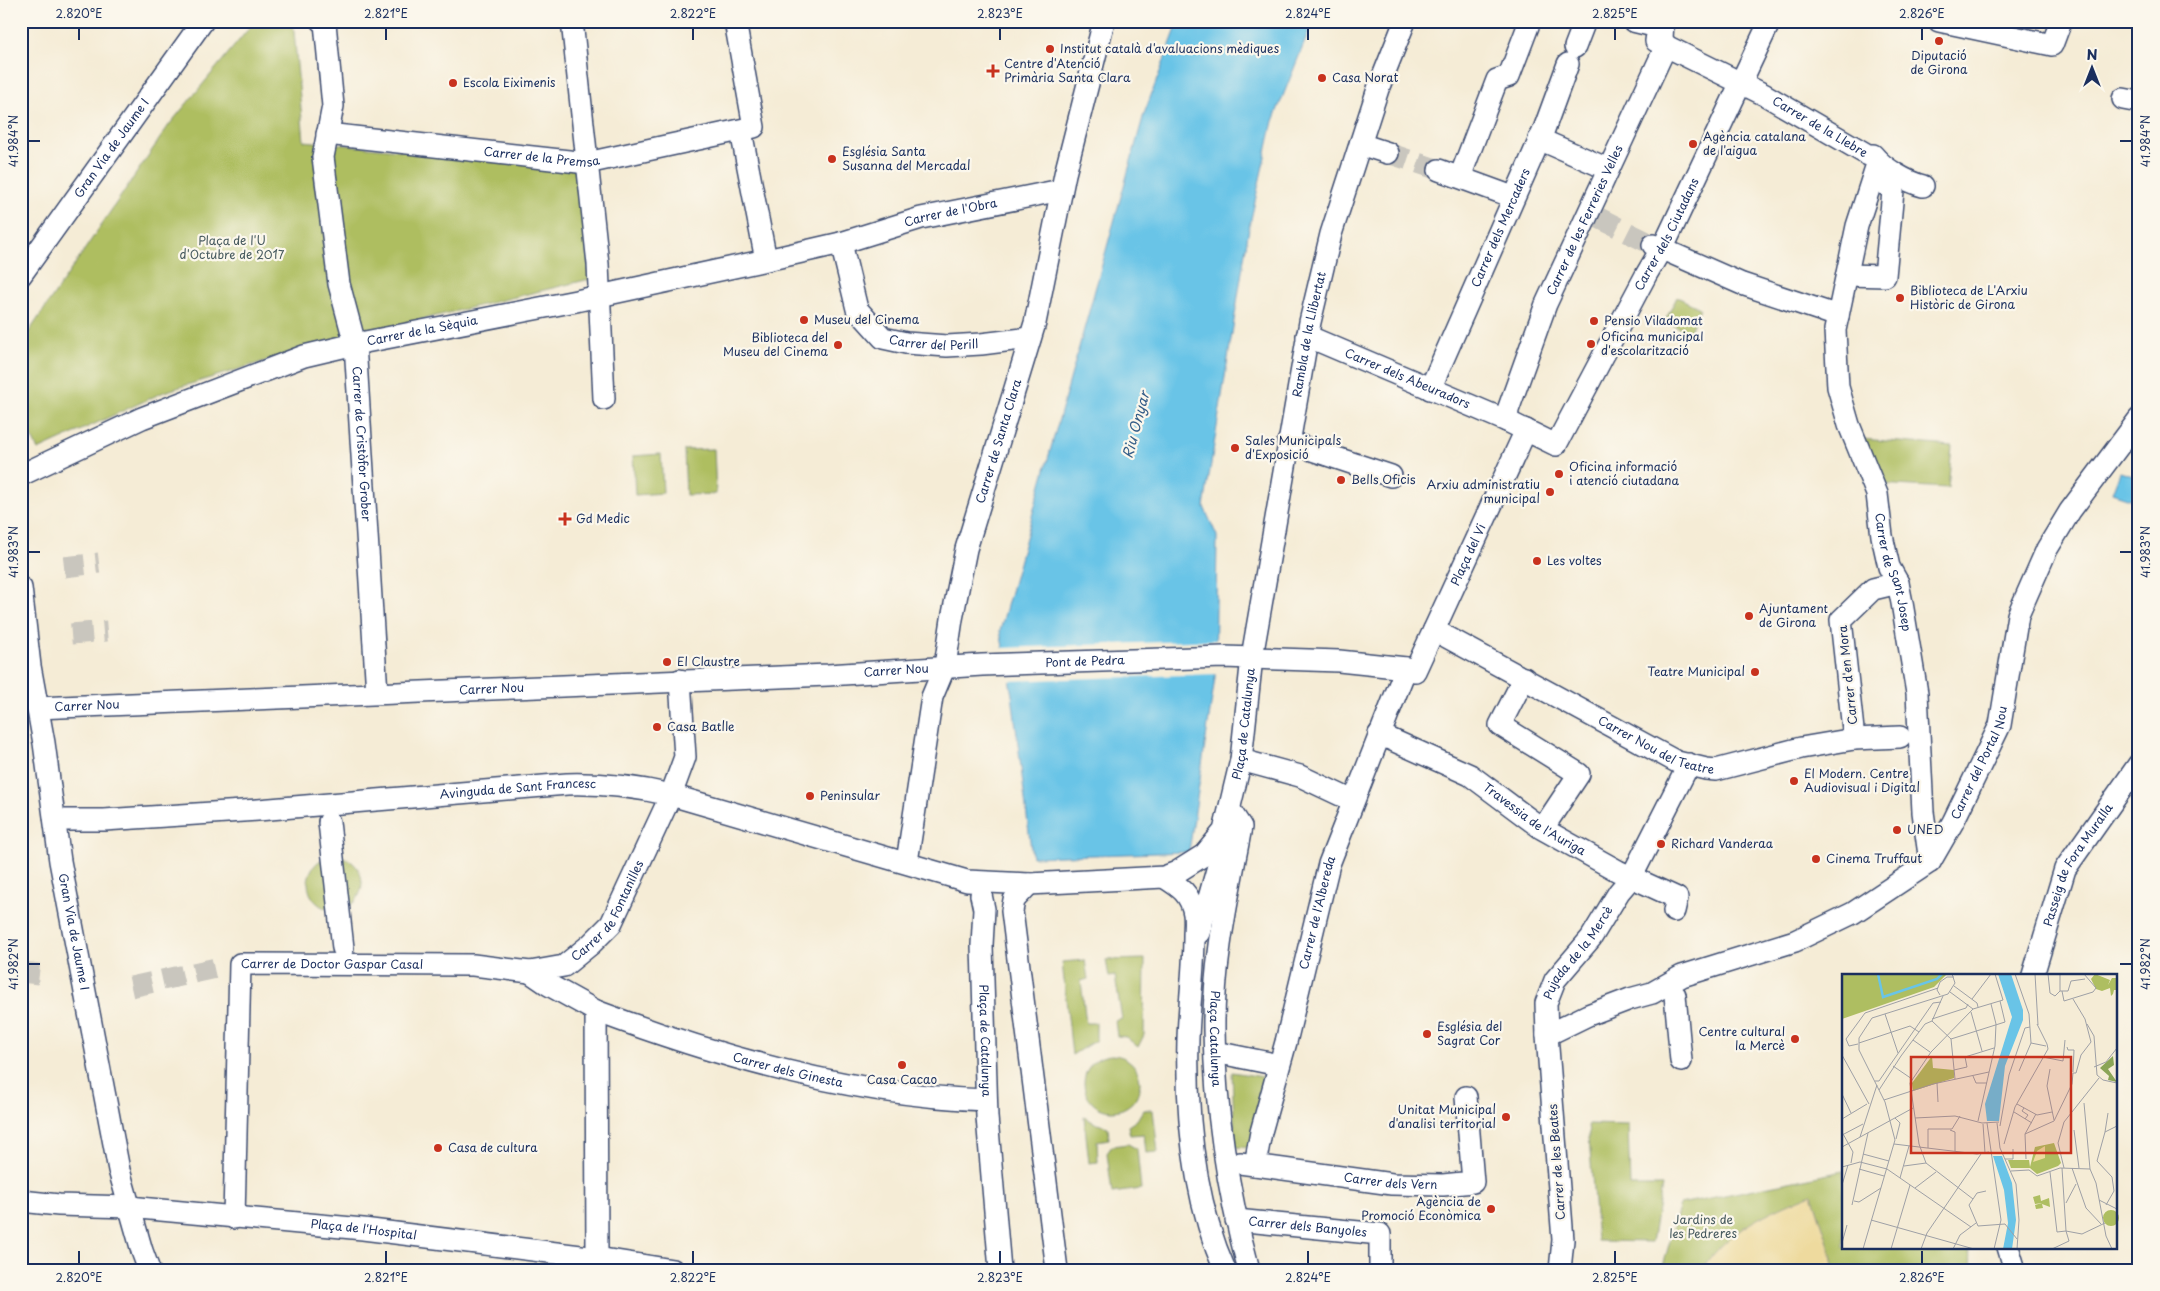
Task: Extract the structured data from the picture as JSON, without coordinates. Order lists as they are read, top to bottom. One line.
{"streets":{"street":["Carrer de la Llebre","Gran Via de Jaume I","Carrer de la Premsa","Carrer de l'Obra","Carrer de les Ferreries Velles","Carrer dels Mercaders","Carrer dels Ciutadans","Carrer de la Sèquia","Rambla de la Llibertat","Carrer del Perill","Carrer dels Abeuradors","Carrer de Santa Clara","Carrer de Cristòfor Grober","Plaça del Vi","Carrer de Sant Josep","Pont de Pedra","Carrer Nou","Carrer d'en Mora","Plaça de Catalunya","Carrer Nou del Teatre","Carrer del Portal Nou","Avinguda de Sant Francesc","Travessia de l'Auriga","Passeig de Fora Muralla","Carrer de Fontanilles","Carrer de l'Albereda","Pujada de la Mercè","Carrer de Doctor Gaspar Casal","Plaça Catalunya","Carrer dels Ginesta","Carrer de les Beates","Carrer dels Vern","Carrer dels Banyoles","Plaça de l'Hospital"]},"crossings":[["Carrer de la Llebre","Carrer de les Ferreries Velles"],["Carrer de la Llebre","Carrer dels Ciutadans"],["Carrer de la Llebre","Carrer de Sant Josep"],["Gran Via de Jaume I","Carrer Nou"],["Gran Via de Jaume I","Avinguda de Sant Francesc"],["Gran Via de Jaume I","Plaça de l'Hospital"],["Carrer de la Premsa","Carrer de Cristòfor Grober"],["Carrer de l'Obra","Carrer de la Sèquia"],["Carrer de l'Obra","Carrer del Perill"],["Carrer de l'Obra","Carrer de Santa Clara"],["Carrer de les Ferreries Velles","Carrer dels Ciutadans"],["Carrer de les Ferreries Velles","Carrer dels Abeuradors"],["Carrer de les Ferreries Velles","Plaça del Vi"],["Carrer dels Mercaders","Carrer dels Abeuradors"],["Carrer dels Ciutadans","Carrer dels Abeuradors"],["Carrer dels Ciutadans","Plaça del Vi"],["Carrer de la Sèquia","Carrer del Perill"],["Carrer de la Sèquia","Carrer de Cristòfor Grober"],["Rambla de la Llibertat","Carrer dels Abeuradors"],["Rambla de la Llibertat","Pont de Pedra"],["Rambla de la Llibertat","Plaça de Catalunya"],["Carrer del Perill","Carrer de Santa Clara"],["Carrer dels Abeuradors","Plaça del Vi"],["Carrer de Santa Clara","Pont de Pedra"],["Carrer de Santa Clara","Carrer Nou"],["Carrer de Santa Clara","Avinguda de Sant Francesc"],["Carrer de Cristòfor Grober","Carrer Nou"],["Plaça del Vi","Pont de Pedra"],["Plaça del Vi","Carrer Nou del Teatre"],["Plaça del Vi","Carrer de l'Albereda"],["Carrer de Sant Josep","Carrer d'en Mora"],["Carrer de Sant Josep","Carrer del Portal Nou"],["Pont de Pedra","Carrer Nou"],["Pont de Pedra","Plaça de Catalunya"],["Pont de Pedra","Carrer de l'Albereda"],["Carrer Nou","Carrer de Fontanilles"],["Carrer d'en Mora","Carrer Nou del Teatre"],["Plaça de Catalunya","Avinguda de Sant Francesc"],["Plaça de Catalunya","Plaça Catalunya"],["Plaça de Catalunya","Carrer dels Ginesta"],["Carrer Nou del Teatre","Pujada de la Mercè"],["Avinguda de Sant Francesc","Carrer de Fontanilles"],["Travessia de l'Auriga","Carrer de l'Albereda"],["Travessia de l'Auriga","Pujada de la Mercè"],["Carrer de Fontanilles","Carrer de Doctor Gaspar Casal"],["Carrer de l'Albereda","Carrer dels Vern"],["Pujada de la Mercè","Carrer de les Beates"],["Carrer de Doctor Gaspar Casal","Plaça de l'Hospital"],["Plaça Catalunya","Carrer dels Vern"],["Plaça Catalunya","Carrer dels Banyoles"]],"water":["Riu Onyar"],"parks":["Plaça de l'U d'Octubre de 2017","Jardins de les Pedreres"],"places":{"other":["Diputació de Girona","Institut català d'avaluacions mèdiques","Casa Norat","Escola Eiximenis","Agència catalana de l'aigua","Església Santa Susanna del Mercadal","Biblioteca de L'Arxiu Històric de Girona","Museu del Cinema","Pensio Viladomat","Oficina municipal d'escolarització","Biblioteca del Museu del Cinema","Sales Municipals d'Exposició","Oficina informació i atenció ciutadana","Bells Oficis","Arxiu administratiu municipal","Les voltes","Ajuntament de Girona","El Claustre","Teatre Municipal","Casa Batlle","El Modern. Centre Audiovisual i Digital","Peninsular","UNED","Richard Vanderaa","Cinema Truffaut","Església del Sagrat Cor","Centre cultural la Mercè","Casa Cacao","Unitat Municipal d'analisi territorial","Casa de cultura","Agència de Promoció Econòmica"],"health":["Centre d'Atenció Primària Santa Clara","Gd Medic"]},"north":"top","coordinates":["2.820°E","2.821°E","2.822°E","2.823°E","2.824°E","2.825°E","2.826°E","41.984°N","41.983°N","41.982°N"]}
